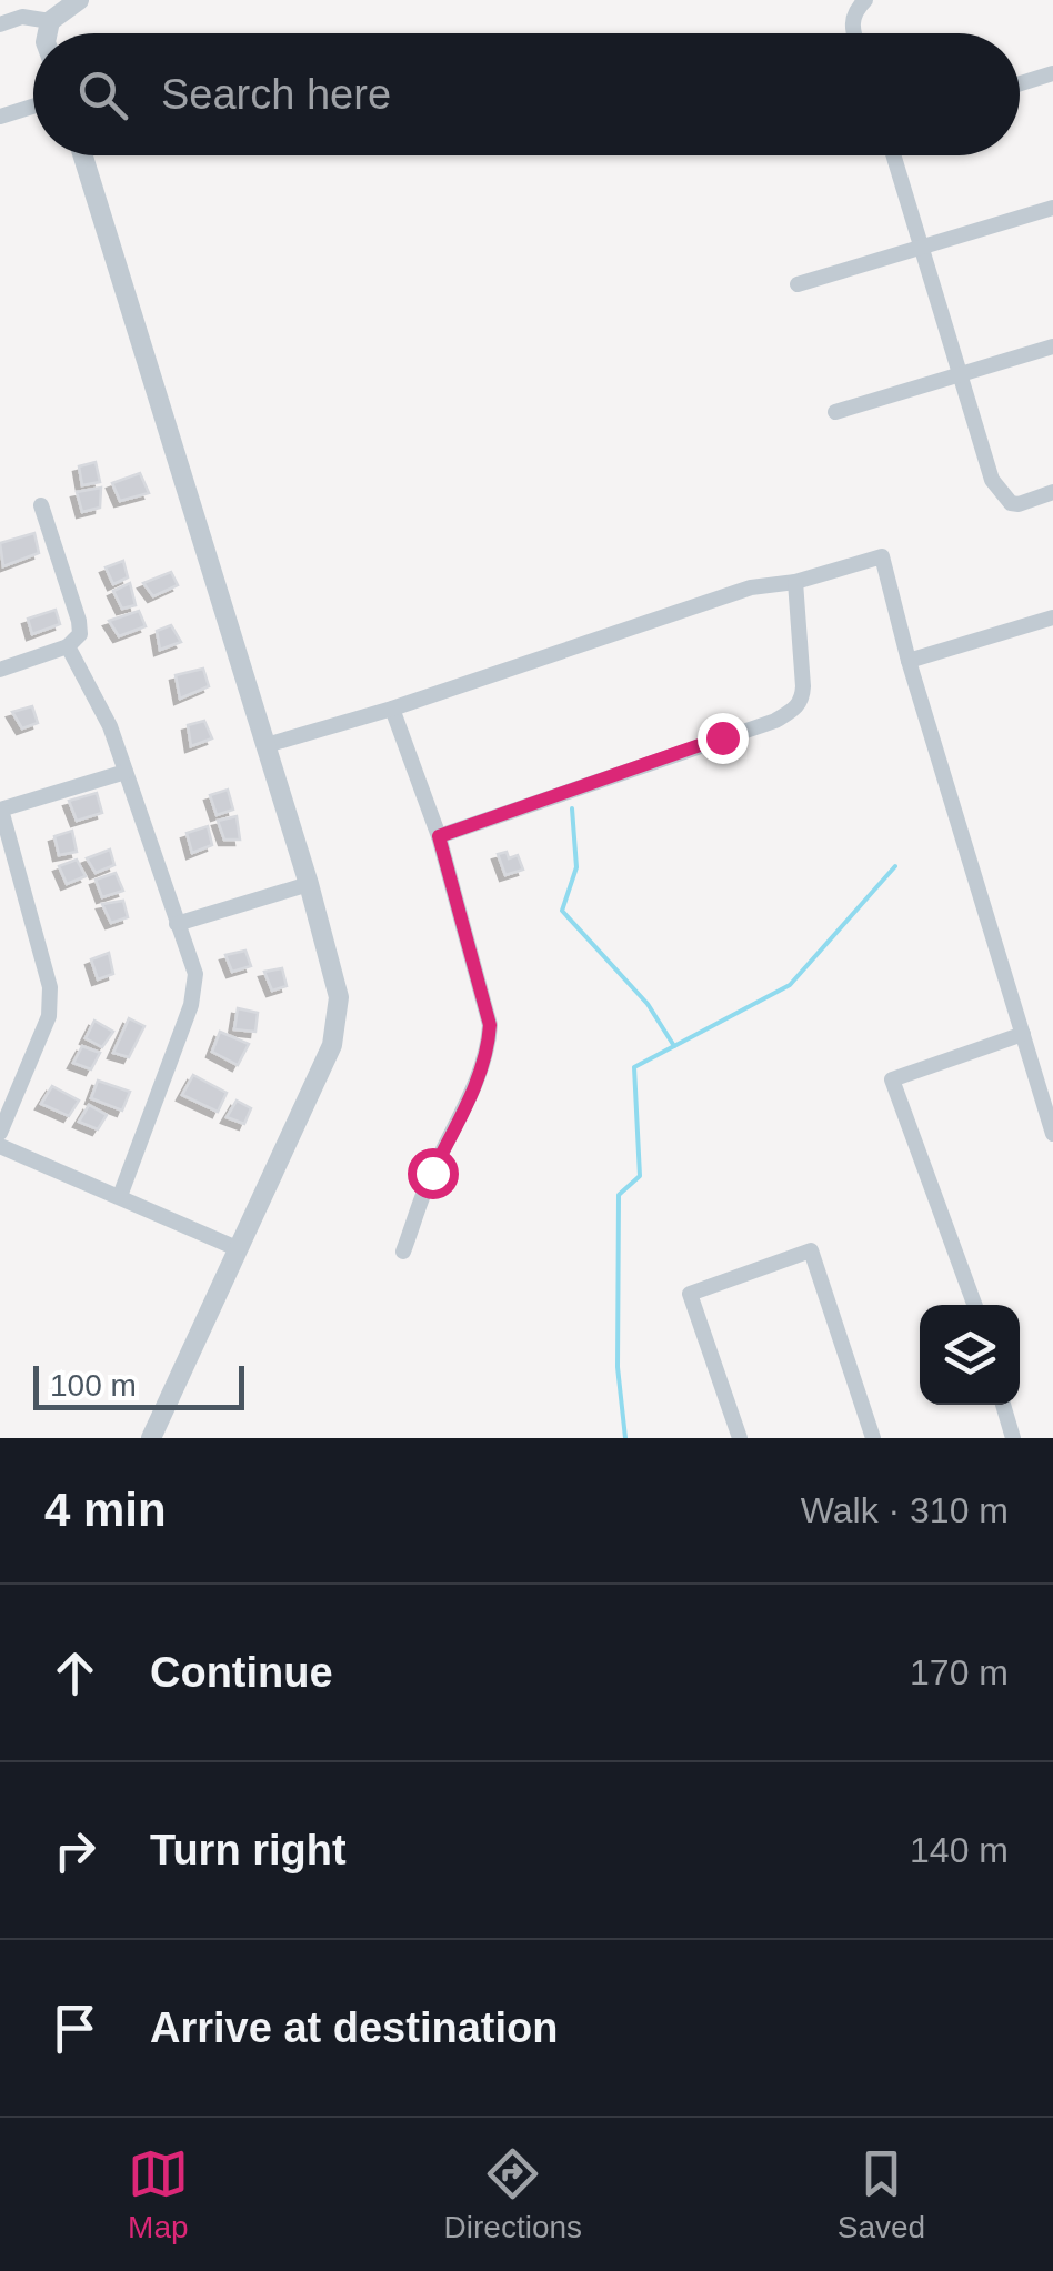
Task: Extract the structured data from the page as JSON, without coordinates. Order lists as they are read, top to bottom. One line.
{"scale_bar":"100 m","page":{"search":"Search here","scale":"100 m","heading":["4 min","Walk · 310 m"],"list":[["Continue","170 m"],["Turn right","140 m"],"Arrive at destination"],"nav":["Map","Directions","Saved"]}}
